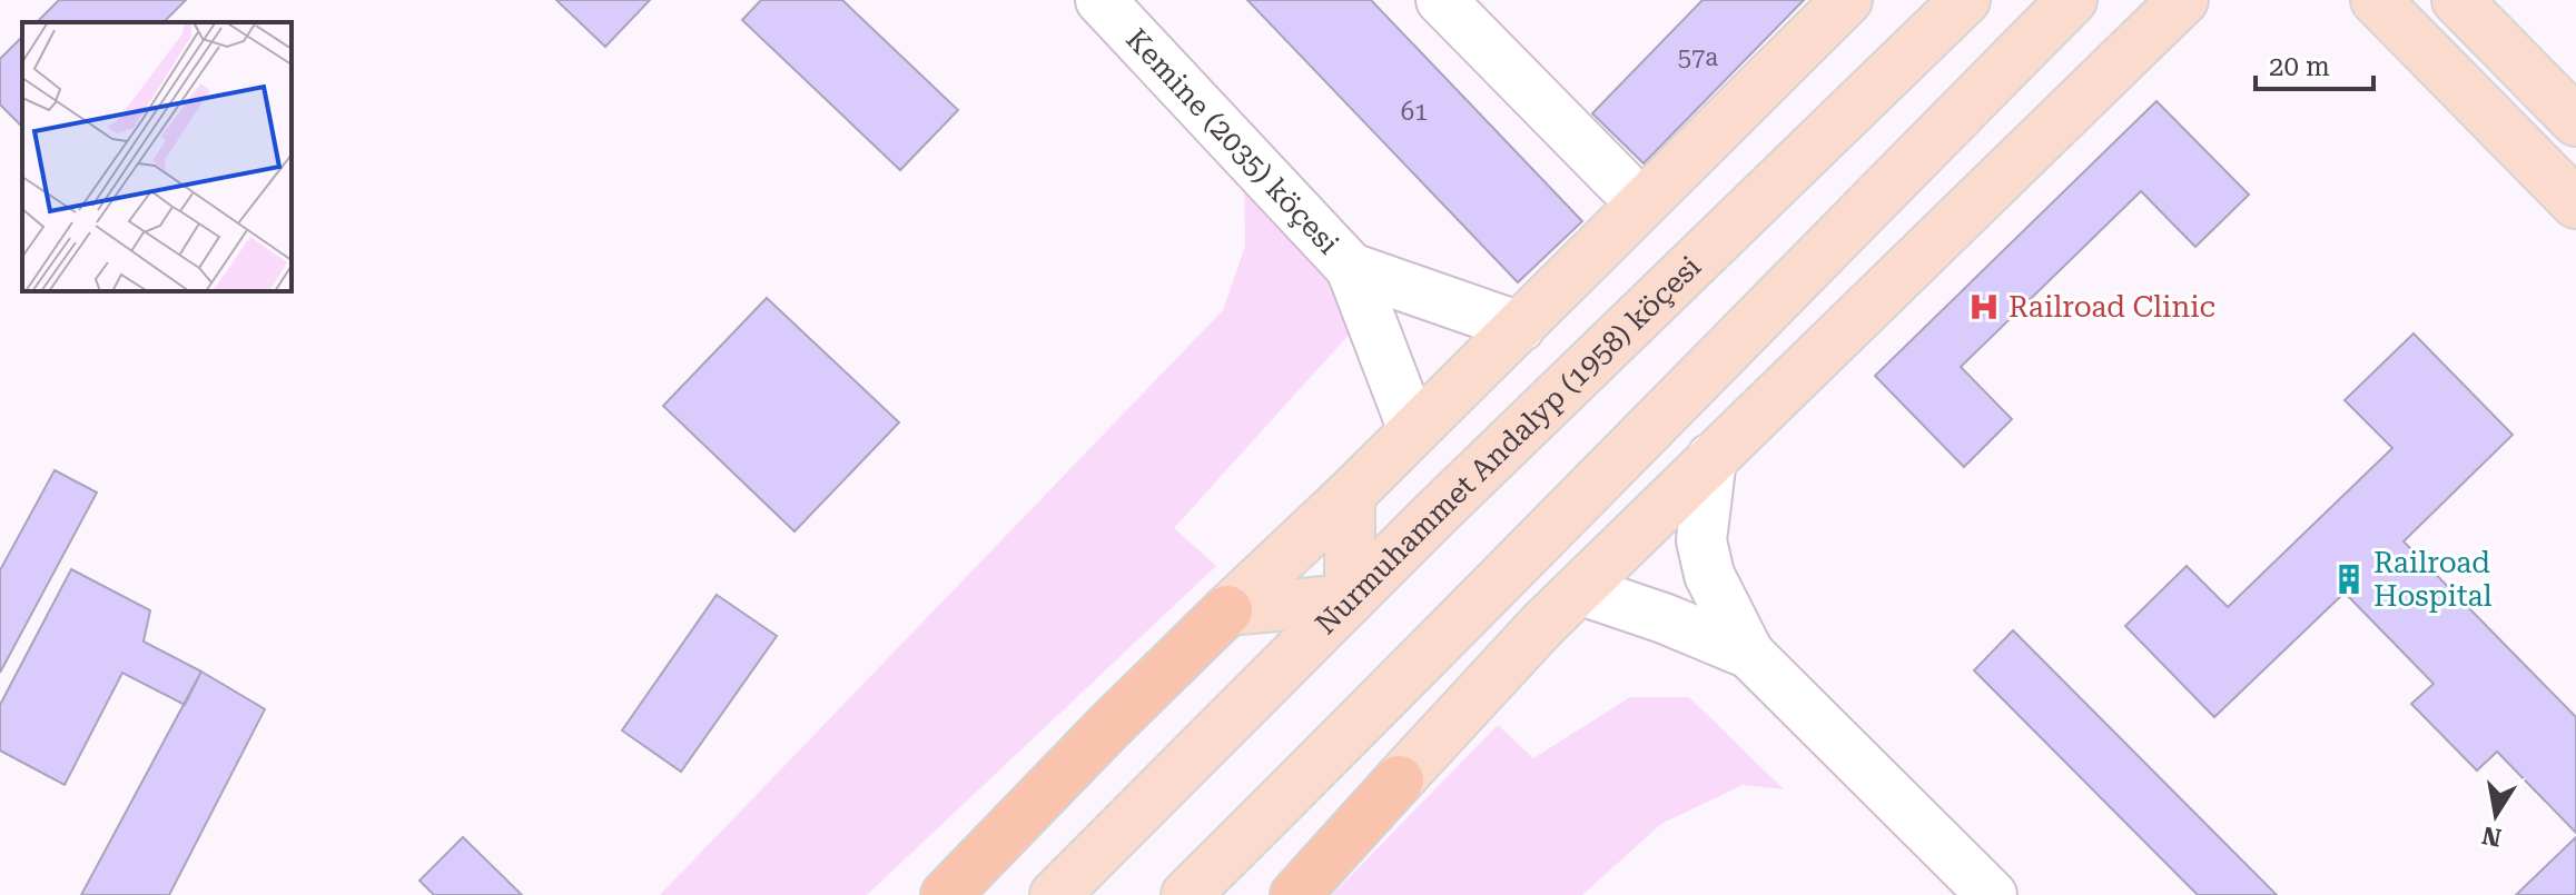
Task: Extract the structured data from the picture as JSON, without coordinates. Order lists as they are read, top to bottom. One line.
{"streets":{"main road":["Nurmuhammet Andalyp (1958) köçesi"],"street":["Kemine (2035) köçesi"]},"places":{"hospital":["Railroad Clinic"],"building":["Railroad Hospital"]},"house_numbers":["57a","61"],"scale_bar":"20 m","north":"bottom"}
